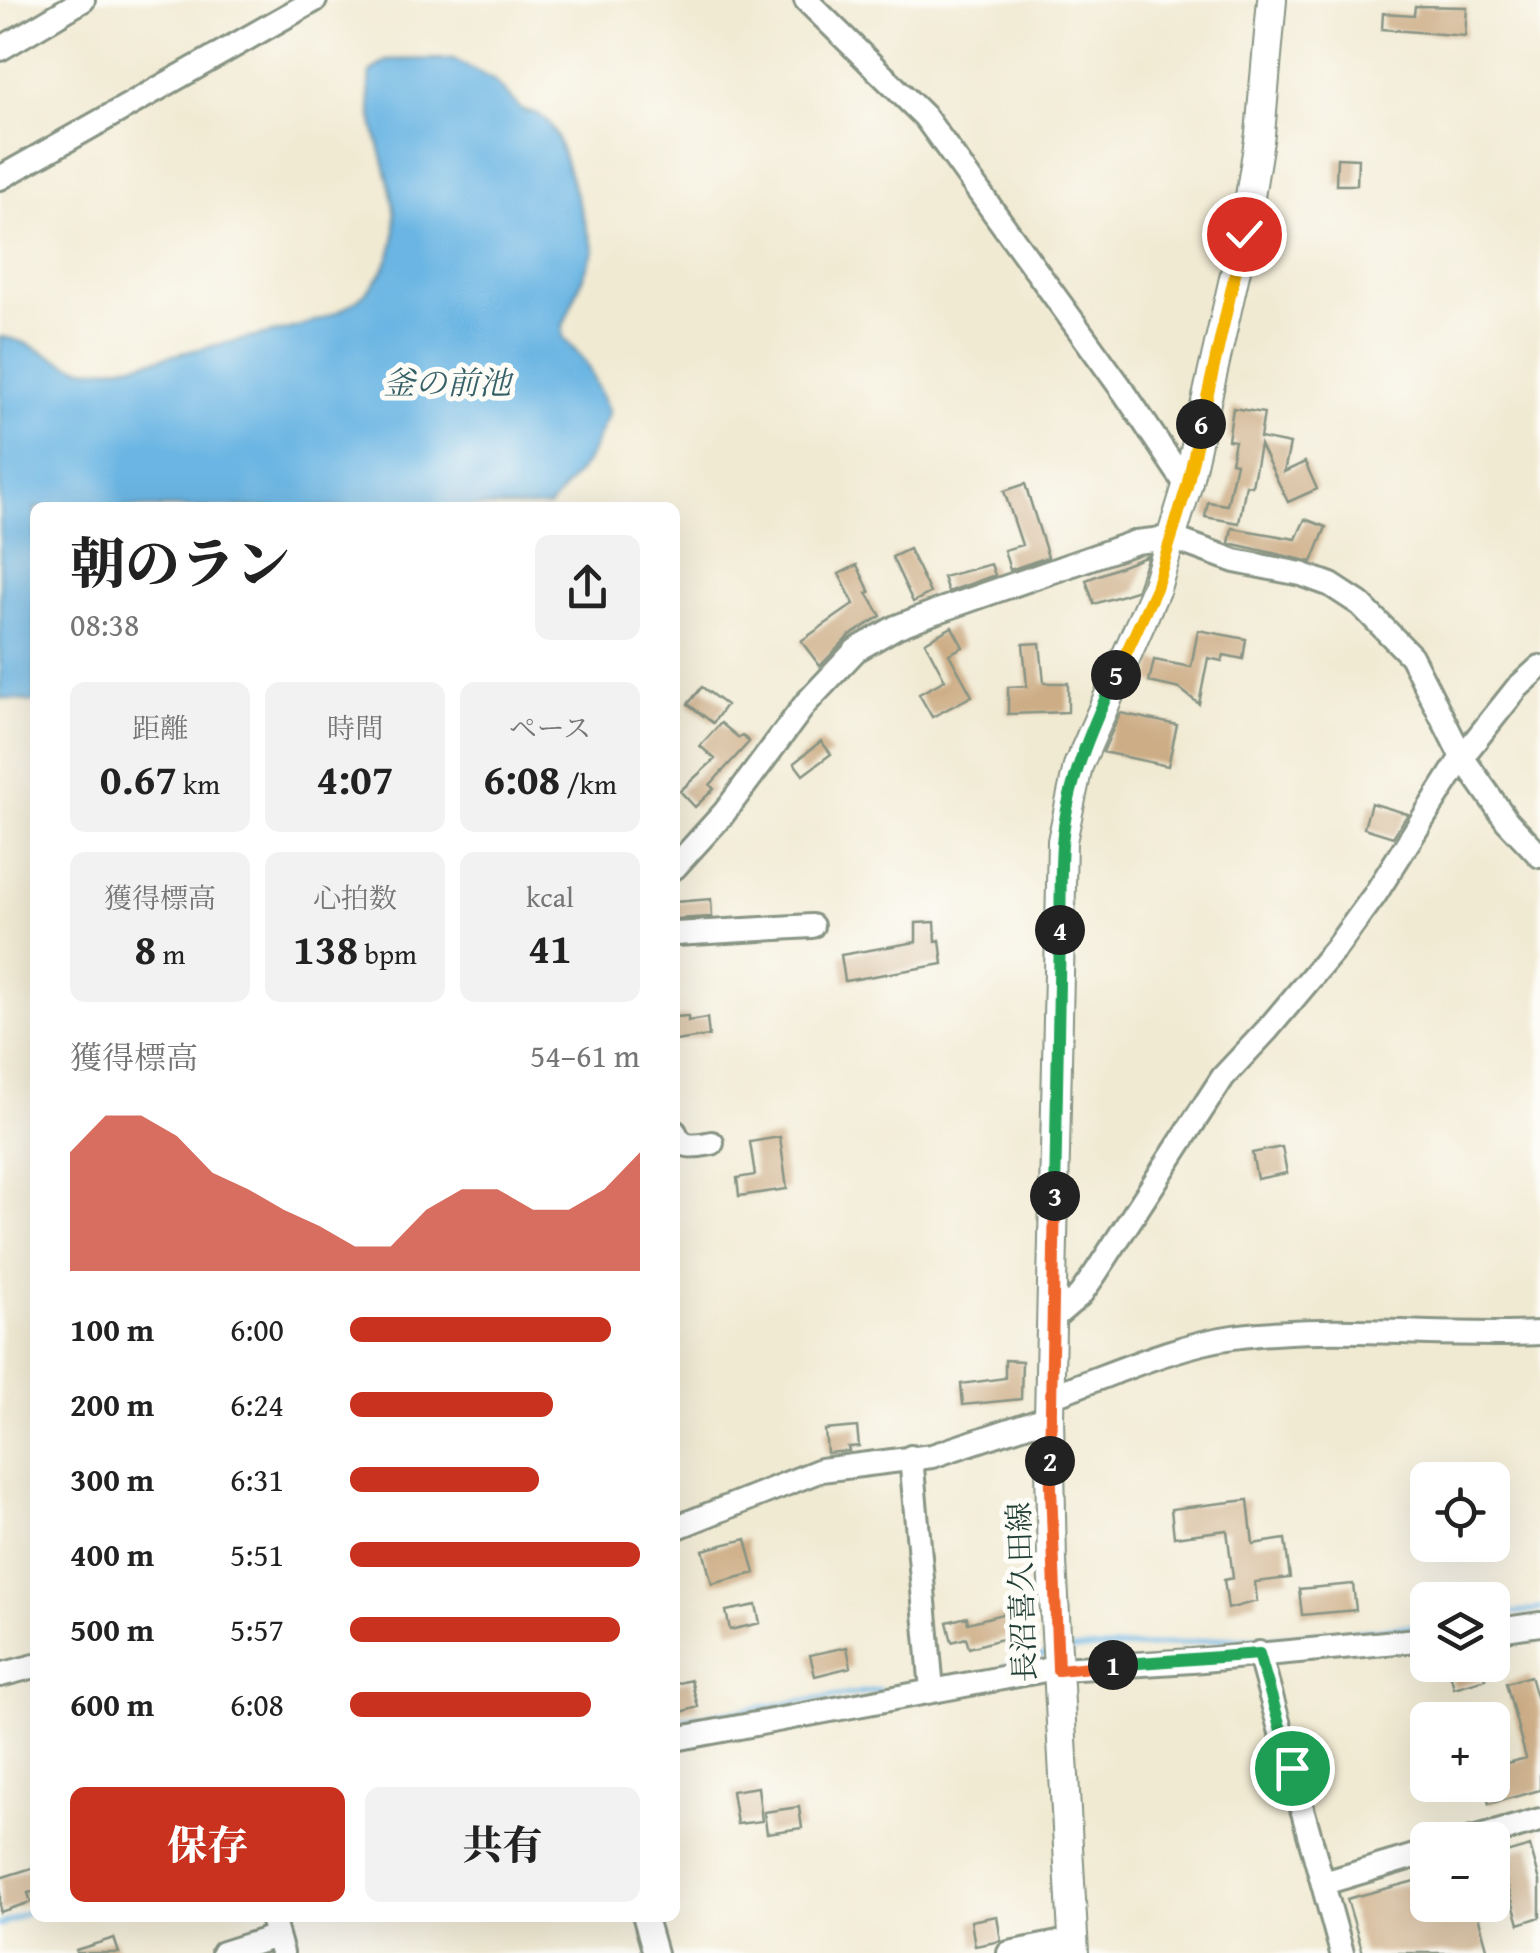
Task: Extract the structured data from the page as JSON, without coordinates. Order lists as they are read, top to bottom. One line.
{"streets":{"main road":["長沼喜久田線"]},"water":["釜の前池"],"page":{"pins":["6","5","4","3","2","1"],"heading":["朝のラン","08:38"],"stats":[["距離","0.67 km"],["時間","4:07"],["ペース","6:08 /km"],["獲得標高","8 m"],["心拍数","138 bpm"],["kcal","41"]],"chart":["獲得標高","54–61 m"],"list":[{"name":"100 m","note":"6:00"},{"name":"200 m","note":"6:24"},{"name":"300 m","note":"6:31"},{"name":"400 m","note":"5:51"},{"name":"500 m","note":"5:57"},{"name":"600 m","note":"6:08"}],"map_buttons":["+","−"],"buttons":["保存","共有"]}}
